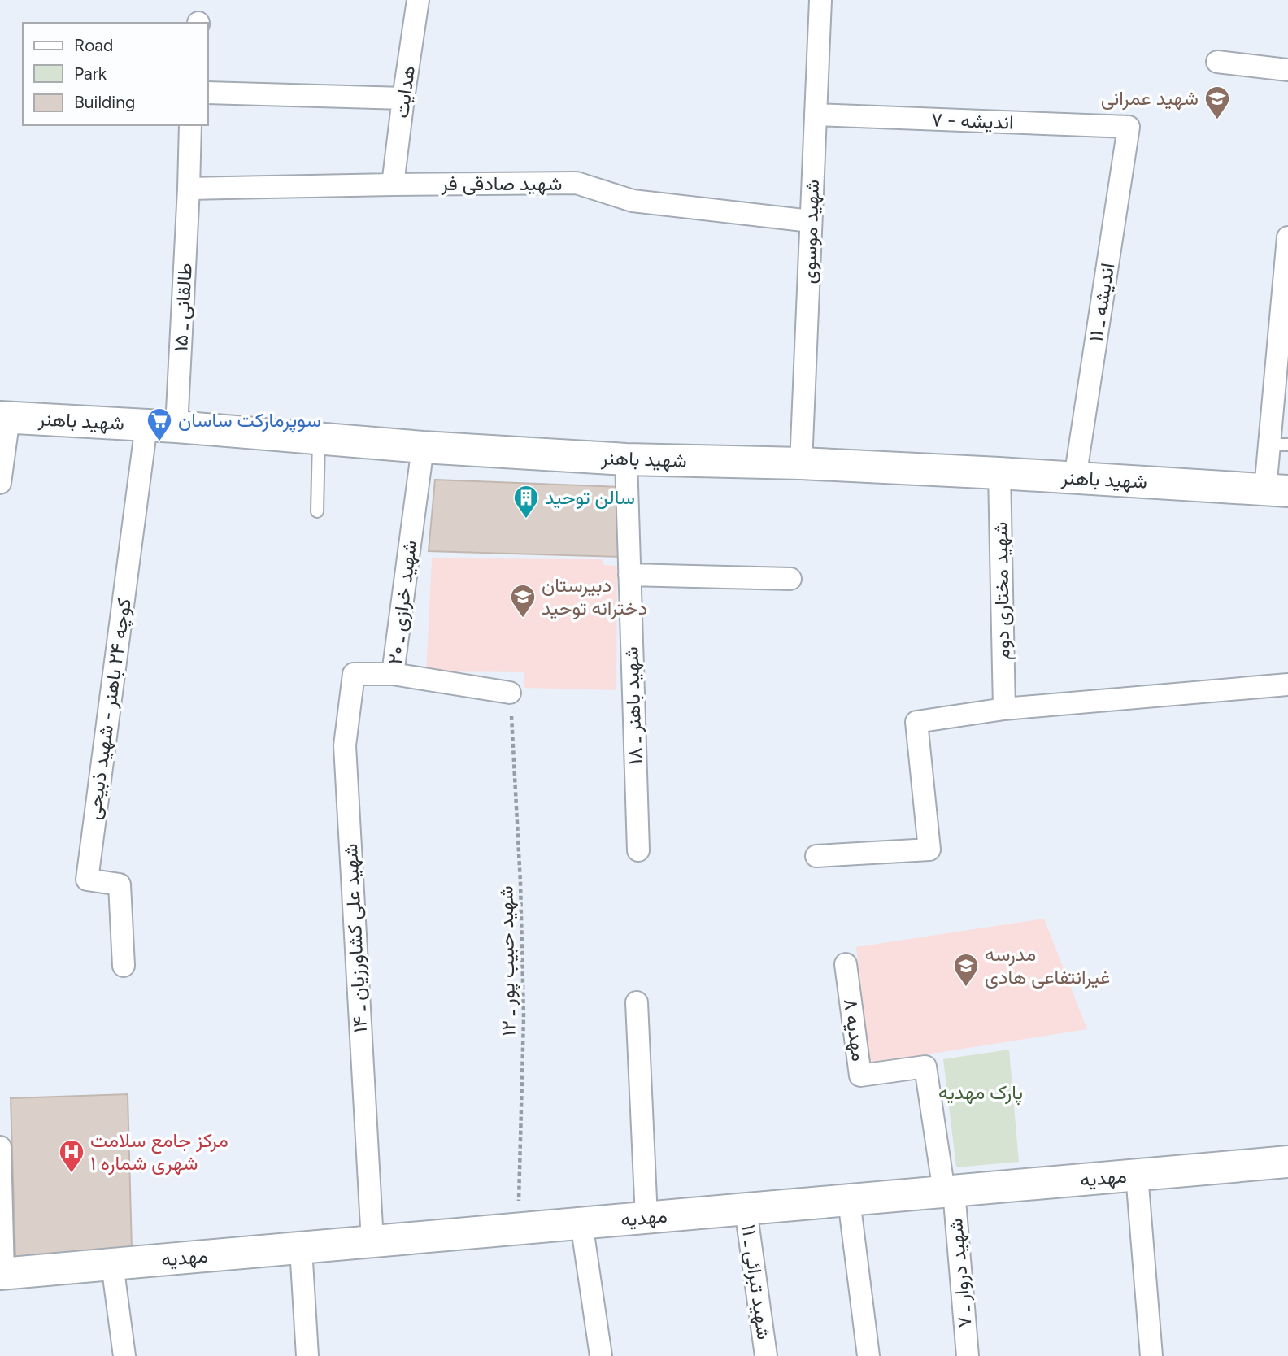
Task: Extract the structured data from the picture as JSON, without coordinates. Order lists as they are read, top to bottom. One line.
{"streets":{"street":["هدایت","اندیشه - ۷","شهید صادقی فر","شهید موسوی","اندیشه ـ ۱۱","طالقانی ـ ۱۵","شهید باهنر","شهید مختاری دوم","شهید خرازی ـ ۲۰","شهید باهنر ـ ۱۸","کوچه ۲۴ باهنر - شهید ذبیحی","شهید علی کشاورزیان ـ ۱۴","مهدیه ۸","مهدیه","شهید دروار ـ ۷","شهید تبرائی ـ ۱۱"],"path":["شهید حبیب پور ـ ۱۲"]},"crossings":[["هدایت","شهید صادقی فر"],["اندیشه - ۷","شهید موسوی"],["اندیشه - ۷","اندیشه ـ ۱۱"],["شهید صادقی فر","شهید موسوی"],["شهید صادقی فر","طالقانی ـ ۱۵"],["شهید موسوی","شهید باهنر"],["اندیشه ـ ۱۱","شهید باهنر"],["طالقانی ـ ۱۵","شهید باهنر"],["طالقانی ـ ۱۵","کوچه ۲۴ باهنر - شهید ذبیحی"],["شهید باهنر","شهید مختاری دوم"],["شهید باهنر","شهید خرازی ـ ۲۰"],["شهید باهنر","شهید باهنر ـ ۱۸"],["شهید باهنر","کوچه ۲۴ باهنر - شهید ذبیحی"],["شهید خرازی ـ ۲۰","شهید علی کشاورزیان ـ ۱۴"],["شهید خرازی ـ ۲۰","شهید حبیب پور ـ ۱۲"],["شهید علی کشاورزیان ـ ۱۴","مهدیه"],["شهید حبیب پور ـ ۱۲","مهدیه"],["مهدیه ۸","مهدیه"],["مهدیه ۸","شهید دروار ـ ۷"],["مهدیه","شهید دروار ـ ۷"],["مهدیه","شهید تبرائی ـ ۱۱"]],"parks":["پارک مهدیه"],"places":{"school or university":["شهید عمرانی","دبیرستان دخترانه توحید","مدرسه غیرانتفاعی هادی"],"supermarket":["سوپرمارکت ساسان"],"building":["سالن توحید"],"hospital":["مرکز‌ جامع سلامت شهری شماره ۱"]},"legend":["Road","Park","Building"]}
